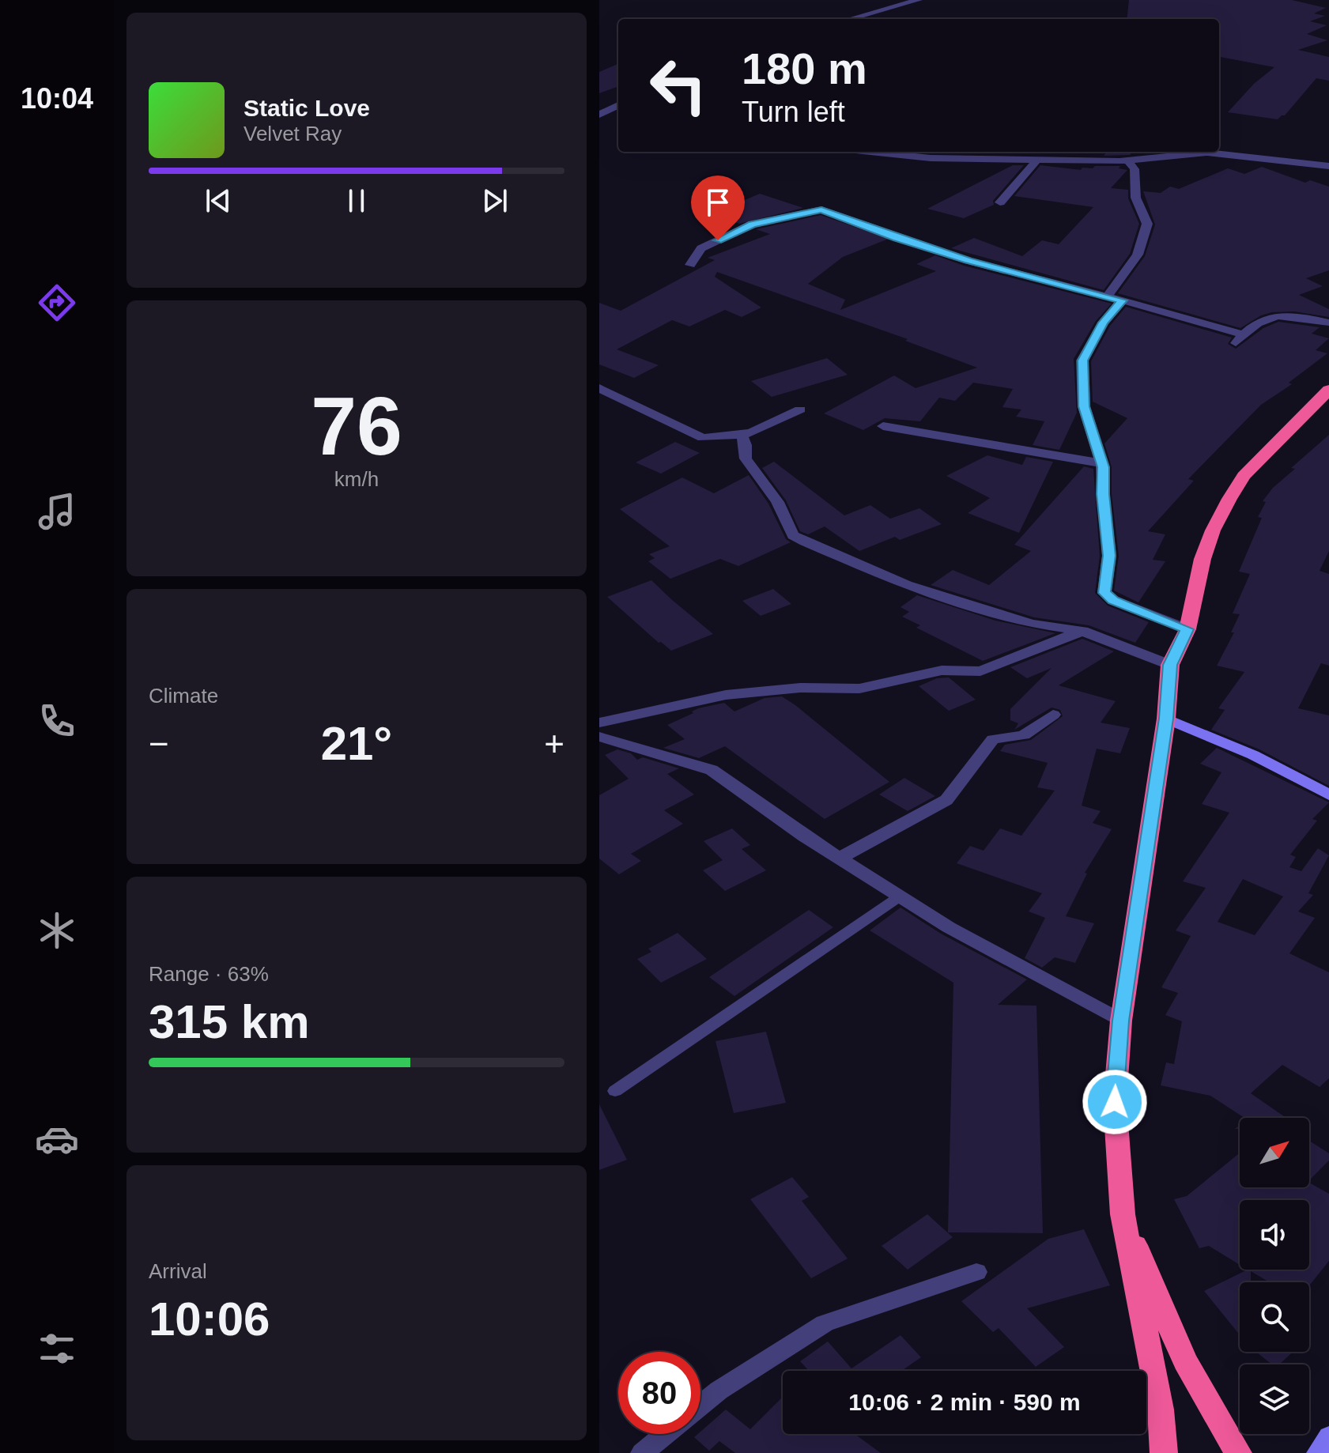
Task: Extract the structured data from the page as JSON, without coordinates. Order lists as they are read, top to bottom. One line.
{"north":"top right","page":{"tabs":"10:04","turn":["180 m","Turn left"],"song":["Static Love","Velvet Ray"],"tile":[["76","km/h"],"Climate",["Range · 63%","315 km"],["Arrival","10:06"]],"heat":["−","21°","+"],"limit":"80","trip":"10:06 · 2 min · 590 m"}}
